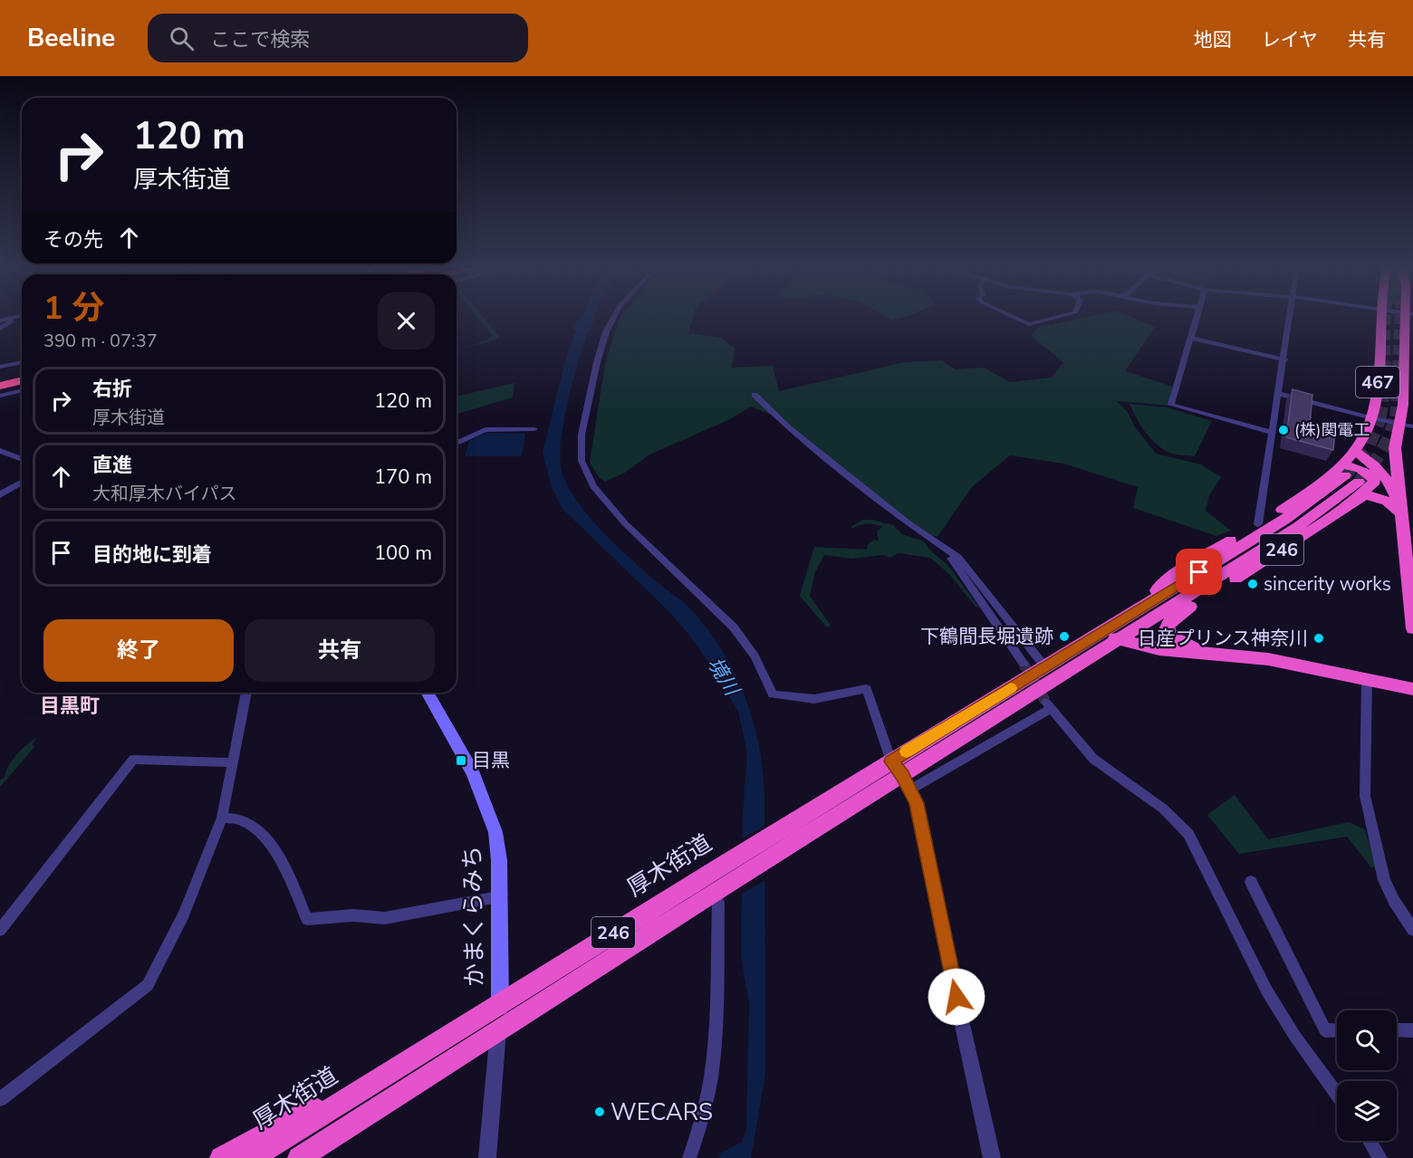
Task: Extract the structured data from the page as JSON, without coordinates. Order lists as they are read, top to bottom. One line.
{"streets":{"highway":["467","246","厚木街道"],"main road":["かまくらみち"]},"crossings":[["246","厚木街道"],["246","かまくらみち"],["厚木街道","かまくらみち"]],"districts":["目黒町"],"water":["境川"],"places":{"other":["(株)関電工","sincerity works","下鶴間長堀遺跡","日産プリンス神奈川","WECARS"],"transit":["目黒"]},"page":{"header":"Beeline","search":"ここで検索","nav":["地図","レイヤ","共有"],"turn":["120 m","厚木街道"],"then":"その先","heading":["1 分","390 m · 07:37"],"list":[{"name":"右折","note":"厚木街道","value":"120 m"},{"name":"直進","note":"大和厚木バイパス","value":"170 m"},{"name":"目的地に到着","value":"100 m"}],"buttons":["終了","共有"]}}
